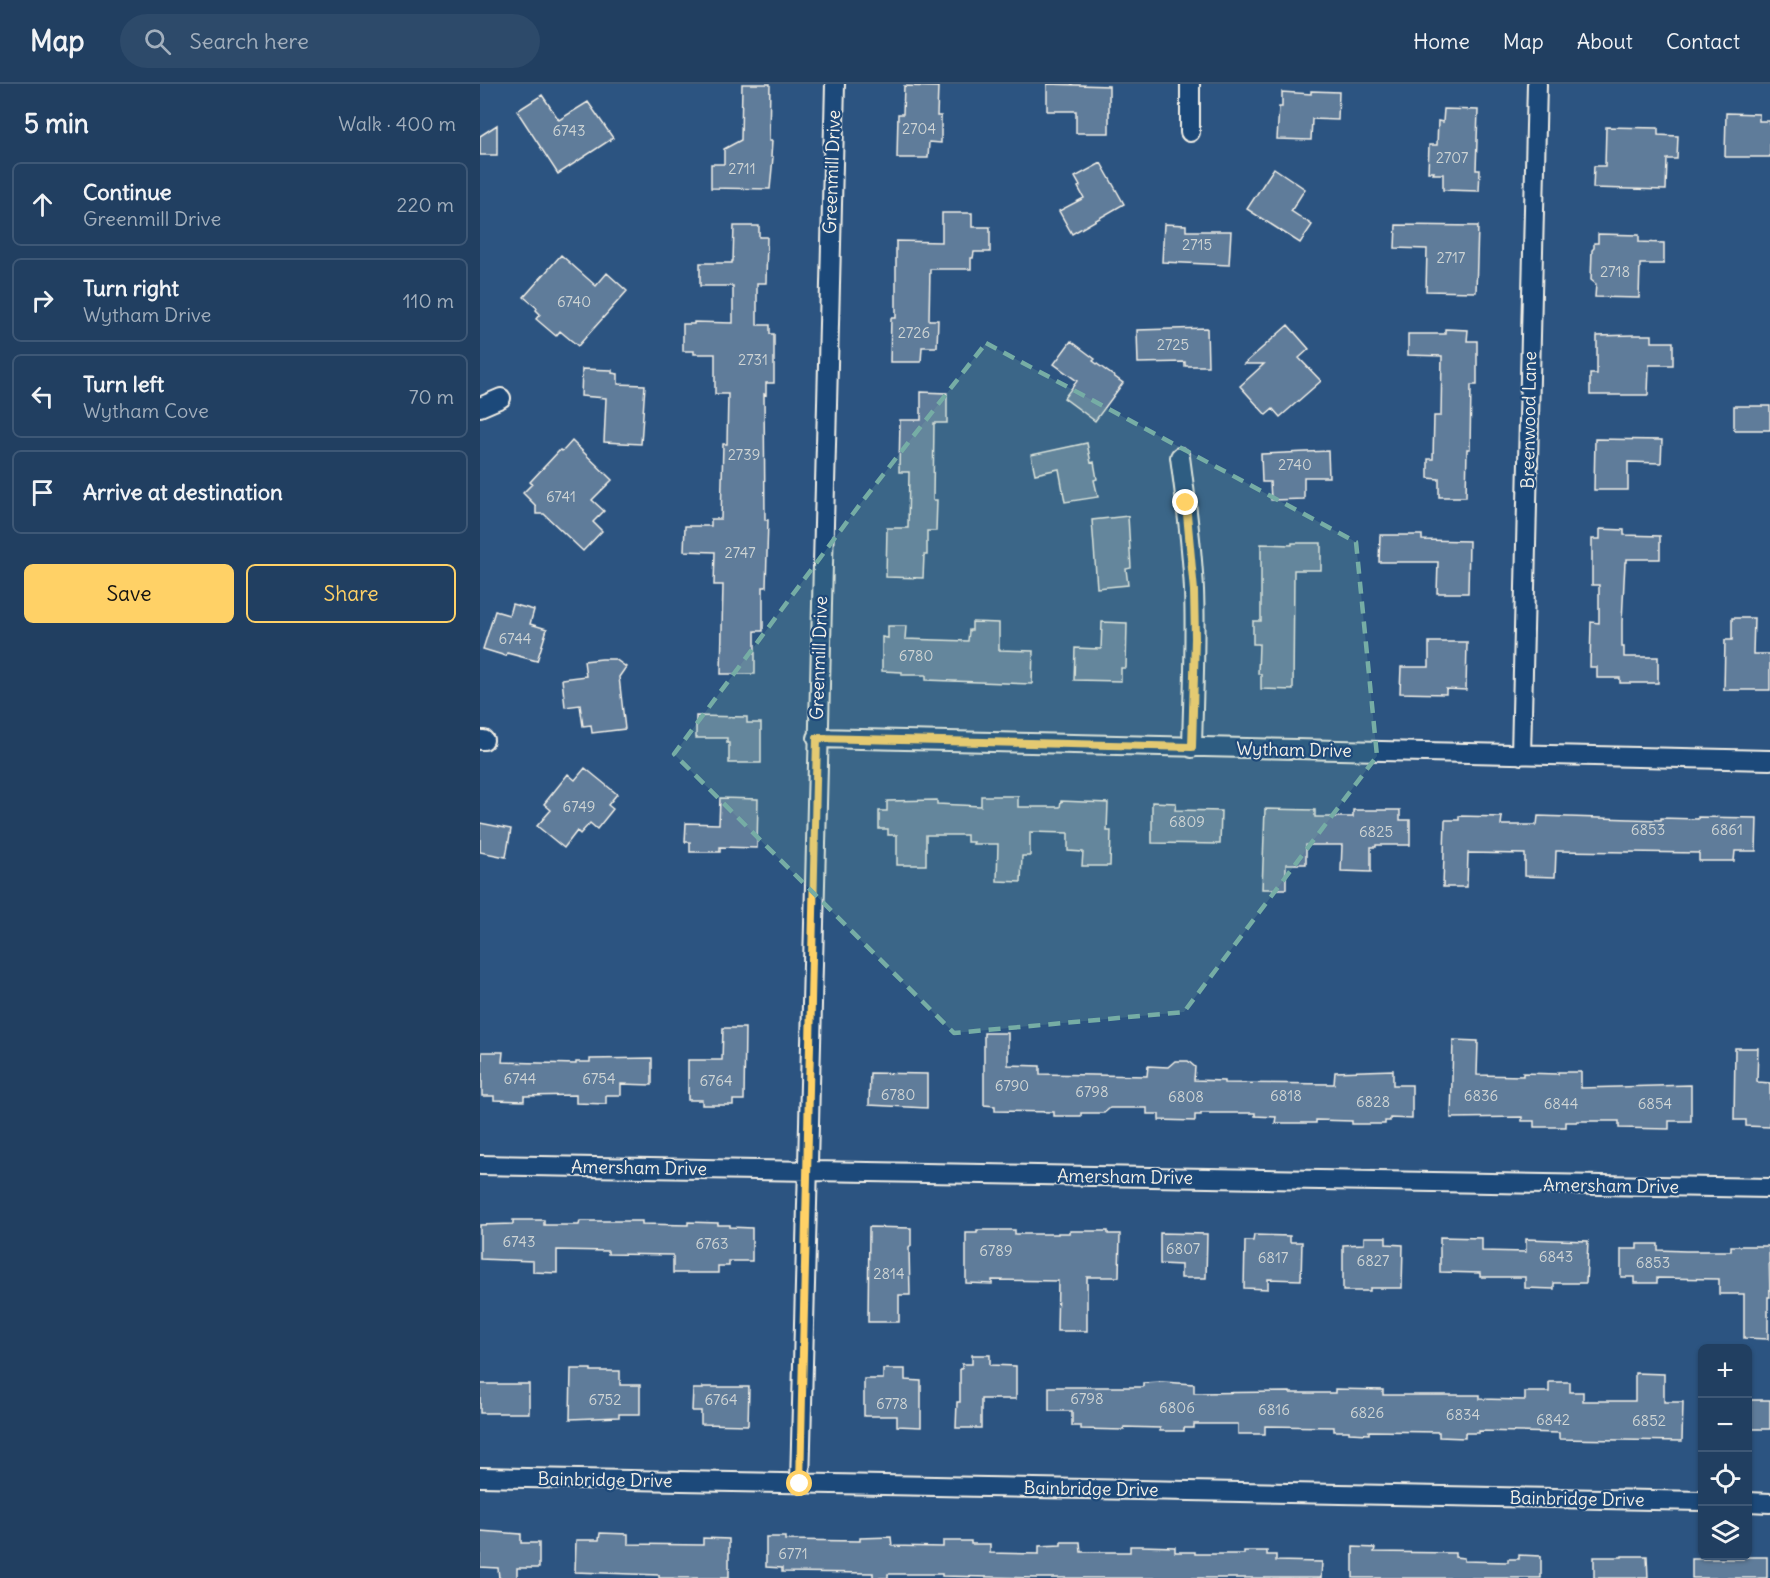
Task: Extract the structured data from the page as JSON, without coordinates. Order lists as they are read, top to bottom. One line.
{"streets":{"street":["Greenmill Drive","Breenwood Lane","Wytham Drive","Amersham Drive","Bainbridge Drive"]},"crossings":[["Greenmill Drive","Wytham Drive"],["Greenmill Drive","Amersham Drive"],["Greenmill Drive","Bainbridge Drive"],["Breenwood Lane","Wytham Drive"]],"house_numbers":["2704","6743","2707","2711","2715","2717","2718","6740","2726","2725","2731","2739","2740","6741","2747","6744","6780","6749","6809","6853","6861","6825","6744","6754","6764","6790","6798","6780","6818","6836","6808","6828","6844","6854","6743","6763","6807","6789","6843","6817","6827","6853","2814","6798","6752","6764","6778","6806","6816","6826","6834","6842","6852","6771"],"page":{"header":"Map","search":"Search here","nav":["Home","Map","About","Contact"],"heading":["5 min","Walk · 400 m"],"list":[["Continue","Greenmill Drive","220 m"],["Turn right","Wytham Drive","110 m"],["Turn left","Wytham Cove","70 m"],"Arrive at destination"],"buttons":["Save","Share"],"map_buttons":["+","−"]}}
